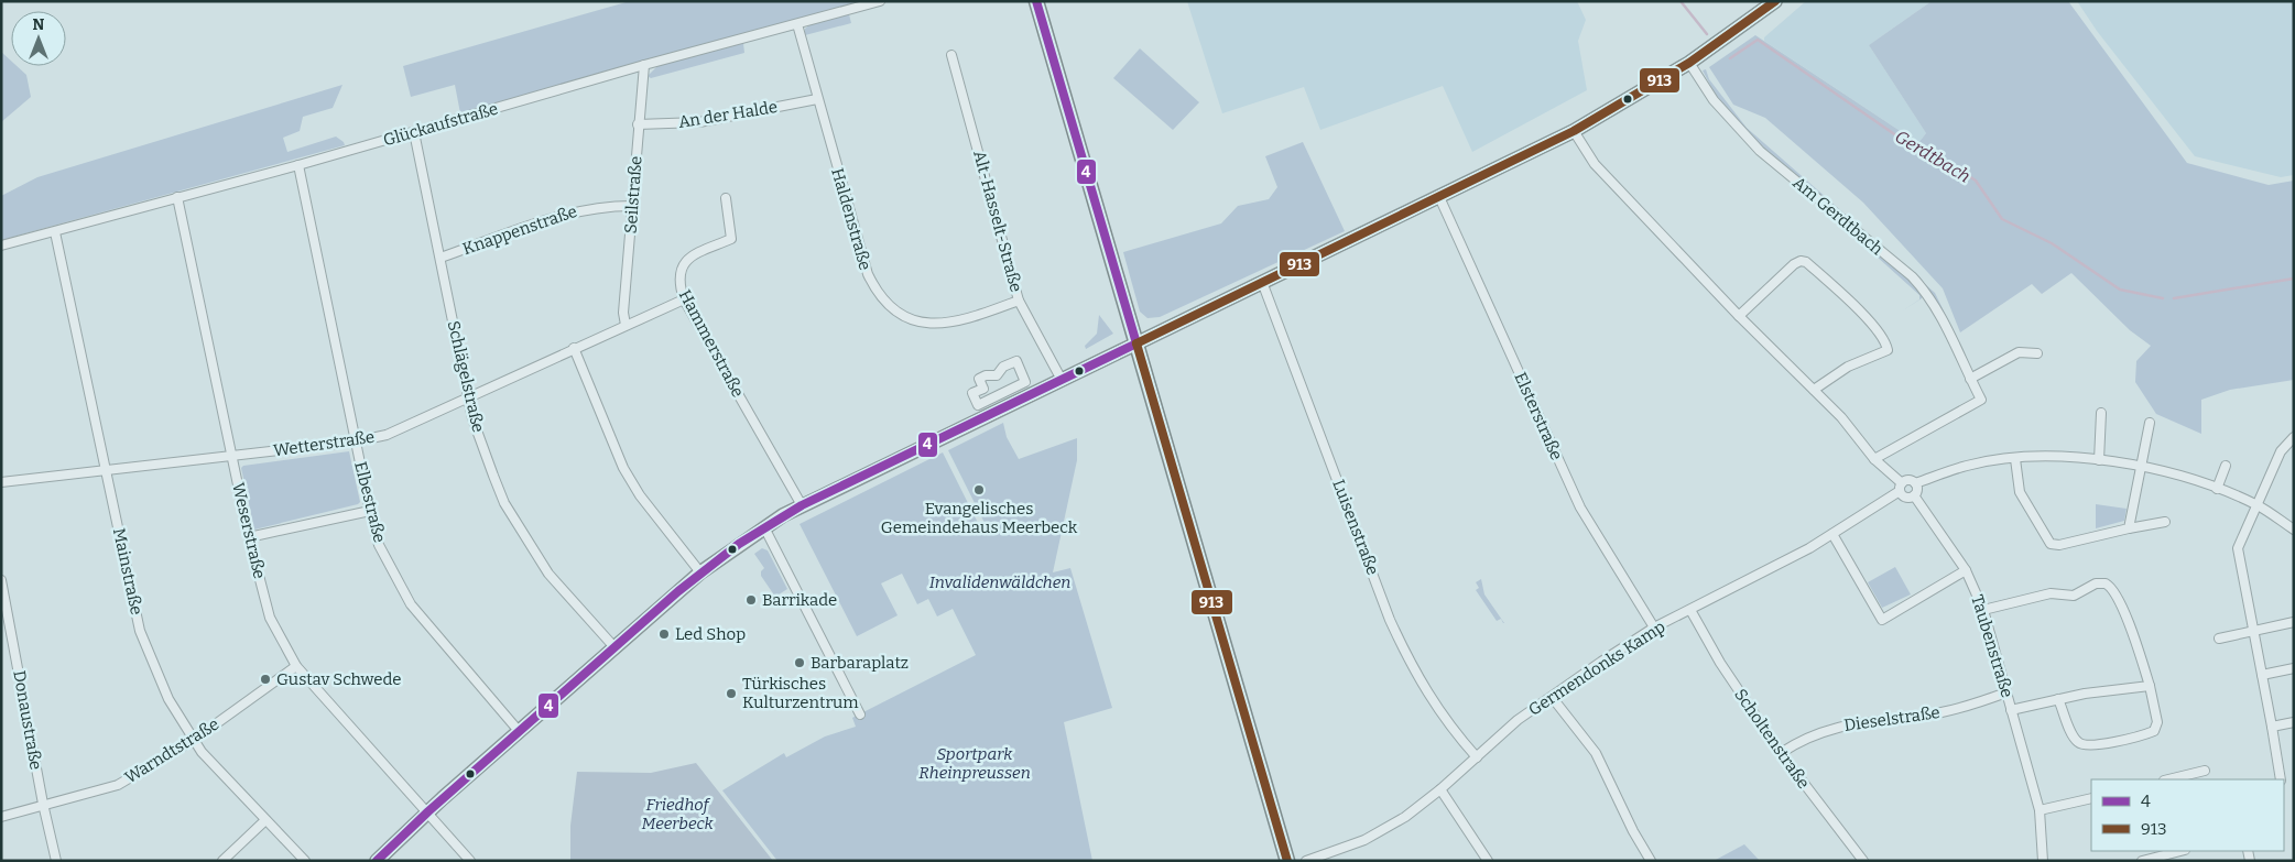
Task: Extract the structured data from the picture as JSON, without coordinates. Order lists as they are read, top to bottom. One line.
{"streets":{"street":["An der Halde","Glückaufstraße","Seilstraße","Am Gerdtbach","Haldenstraße","Alt-Hasselt-Straße","Knappenstraße","Hammerstraße","Schlägelstraße","Elsterstraße","Wetterstraße","Elbestraße","Luisenstraße","Weserstraße","Mainstraße","Taubenstraße","Germendonks Kamp","Dieselstraße","Donaustraße","Scholtenstraße","Warndtstraße"]},"crossings":[["An der Halde","Seilstraße"],["An der Halde","Haldenstraße"],["Glückaufstraße","Seilstraße"],["Glückaufstraße","Haldenstraße"],["Glückaufstraße","Schlägelstraße"],["Glückaufstraße","Elbestraße"],["Glückaufstraße","Weserstraße"],["Glückaufstraße","Mainstraße"],["Seilstraße","Knappenstraße"],["Seilstraße","Wetterstraße"],["Haldenstraße","Alt-Hasselt-Straße"],["Knappenstraße","Schlägelstraße"],["Hammerstraße","Wetterstraße"],["Schlägelstraße","Wetterstraße"],["Elsterstraße","Germendonks Kamp"],["Wetterstraße","Elbestraße"],["Wetterstraße","Weserstraße"],["Wetterstraße","Mainstraße"],["Luisenstraße","Germendonks Kamp"],["Weserstraße","Warndtstraße"],["Mainstraße","Warndtstraße"],["Taubenstraße","Germendonks Kamp"],["Taubenstraße","Dieselstraße"],["Germendonks Kamp","Scholtenstraße"],["Dieselstraße","Scholtenstraße"],["Donaustraße","Warndtstraße"]],"water":["Gerdtbach"],"parks":["Invalidenwäldchen","Sportpark Rheinpreussen","Friedhof Meerbeck"],"places":["Evangelisches Gemeindehaus Meerbeck","Barrikade","Led Shop","Barbaraplatz","Gustav Schwede","Türkisches Kulturzentrum"],"lines":["transit line 4","transit line 913"],"legend":["4","913"],"north":"top"}
